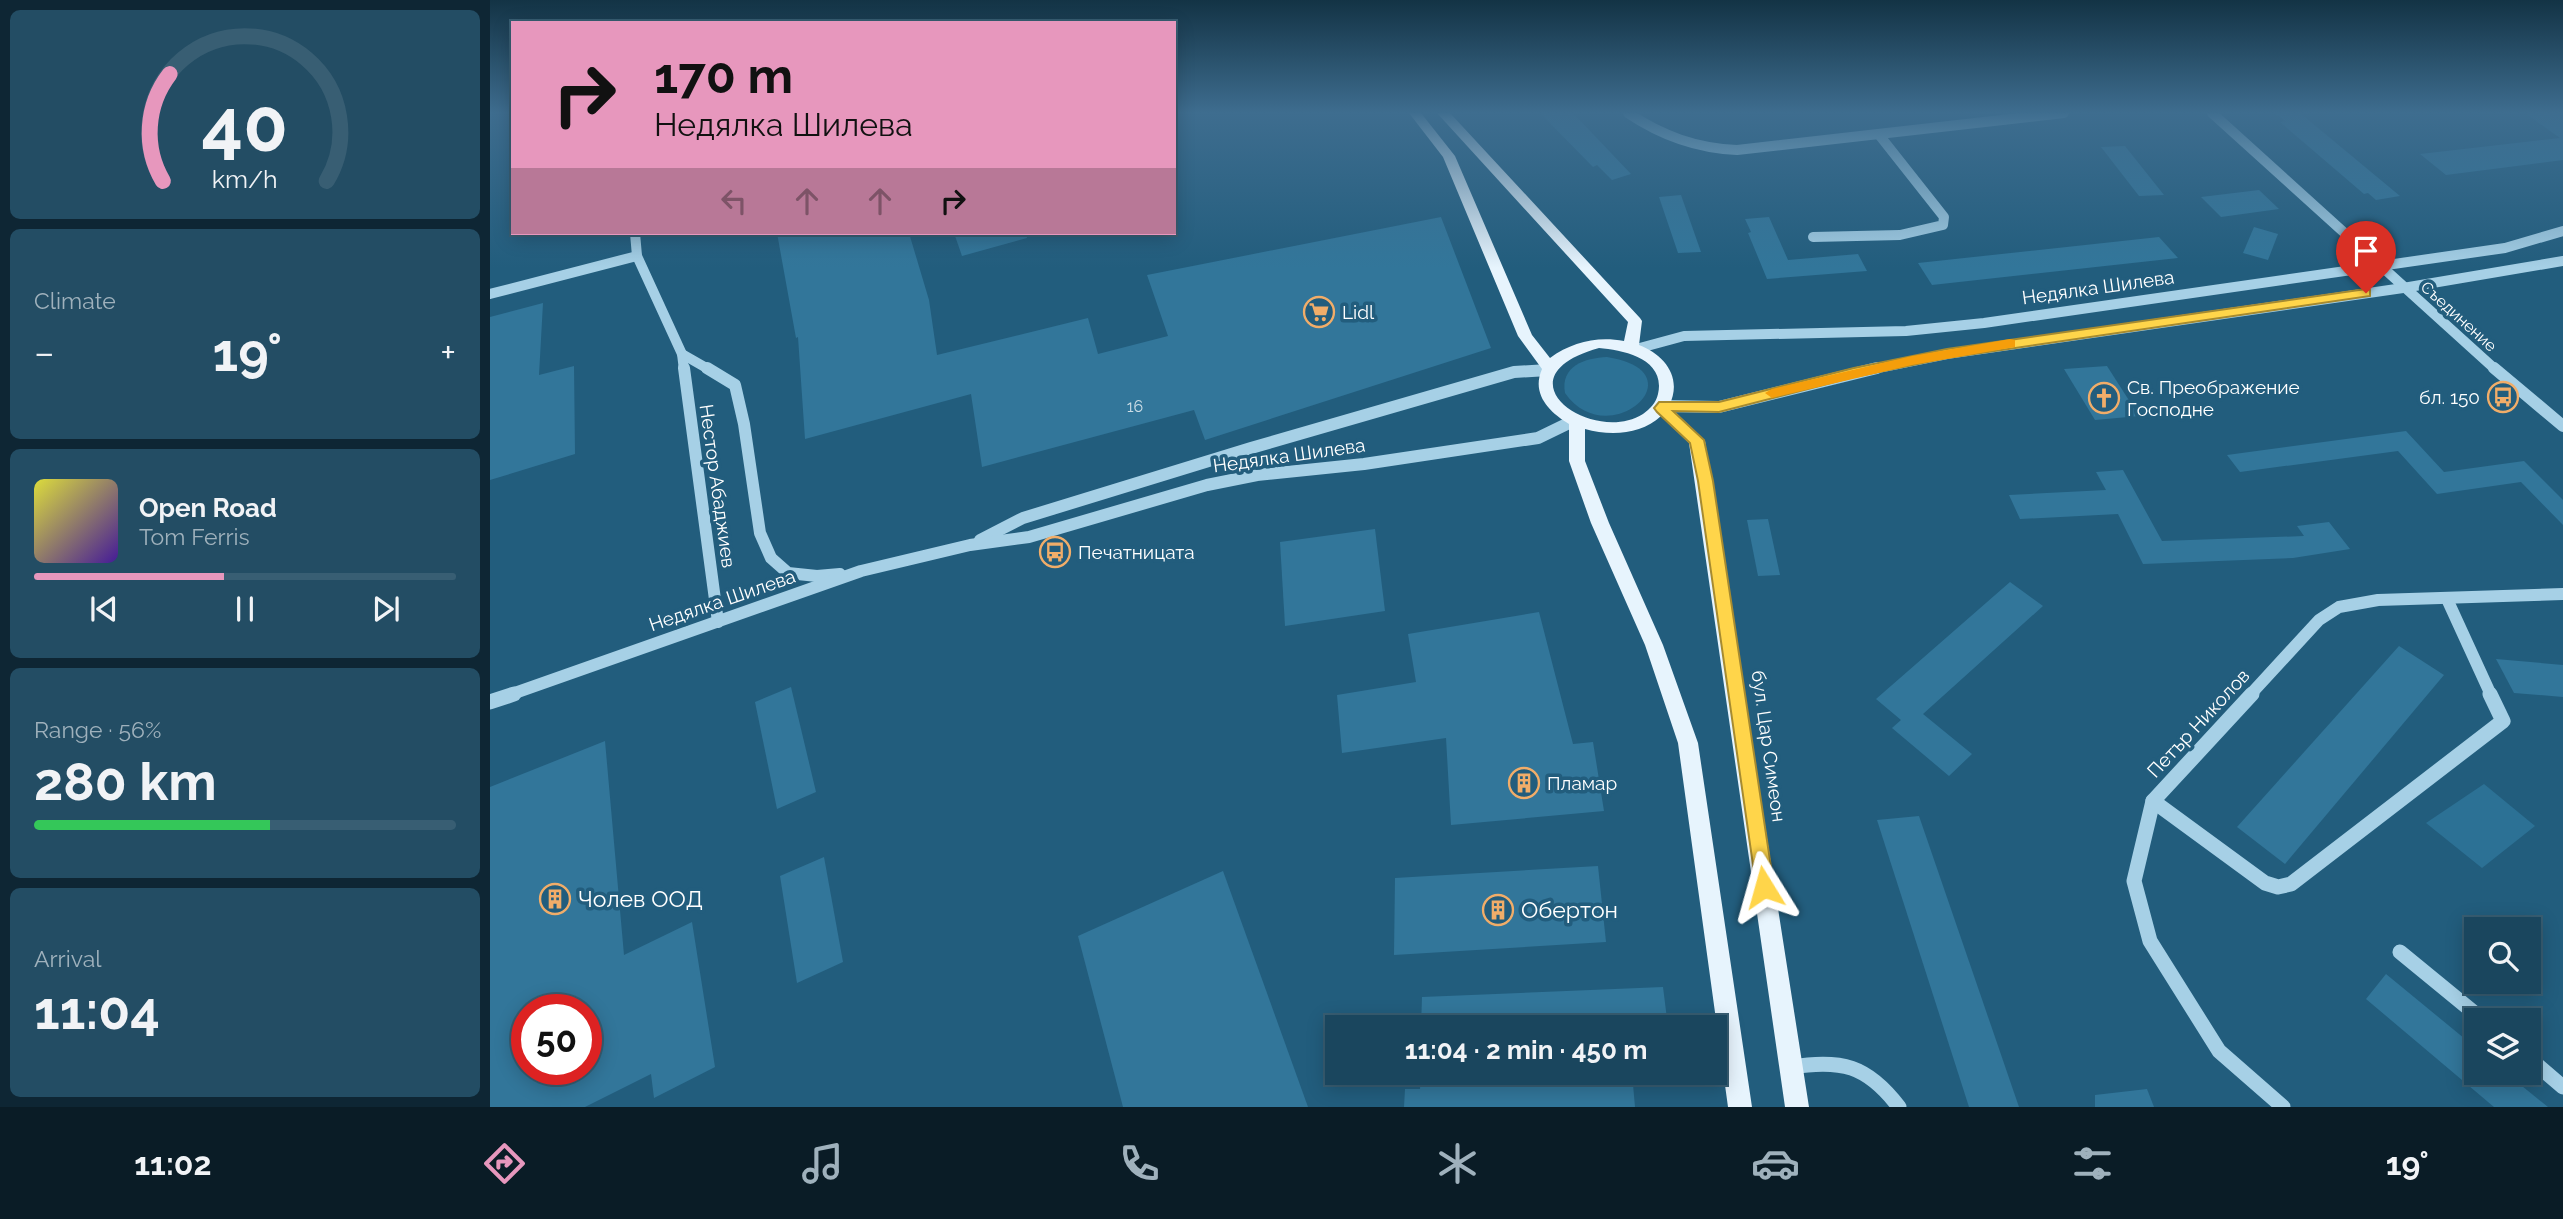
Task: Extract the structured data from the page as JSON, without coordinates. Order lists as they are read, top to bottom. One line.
{"streets":{"main road":["бул. Цар Симеон"],"street":["Недялка Шилева","Съединение","Нестор Абаджиев","Петър Николов"]},"crossings":[["Недялка Шилева","Съединение"],["Недялка Шилева","Нестор Абаджиев"],["Недялка Шилева","бул. Цар Симеон"]],"places":{"supermarket":["Lidl"],"bus stop":["бл. 150","Печатницата"],"church":["Св. Преображение Господне"],"building":["Пламар","Чолев ООД","Обертон"]},"house_numbers":["16"],"page":{"turn":["170 m","Недялка Шилева"],"tile":["Climate",["Range · 56%","280 km"],["Arrival","11:04"]],"heat":["−","19°","+"],"song":["Open Road","Tom Ferris"],"limit":"50","trip":"11:04 · 2 min · 450 m","tabs":["11:02","19°"],"gauge":["40","km/h"]}}
